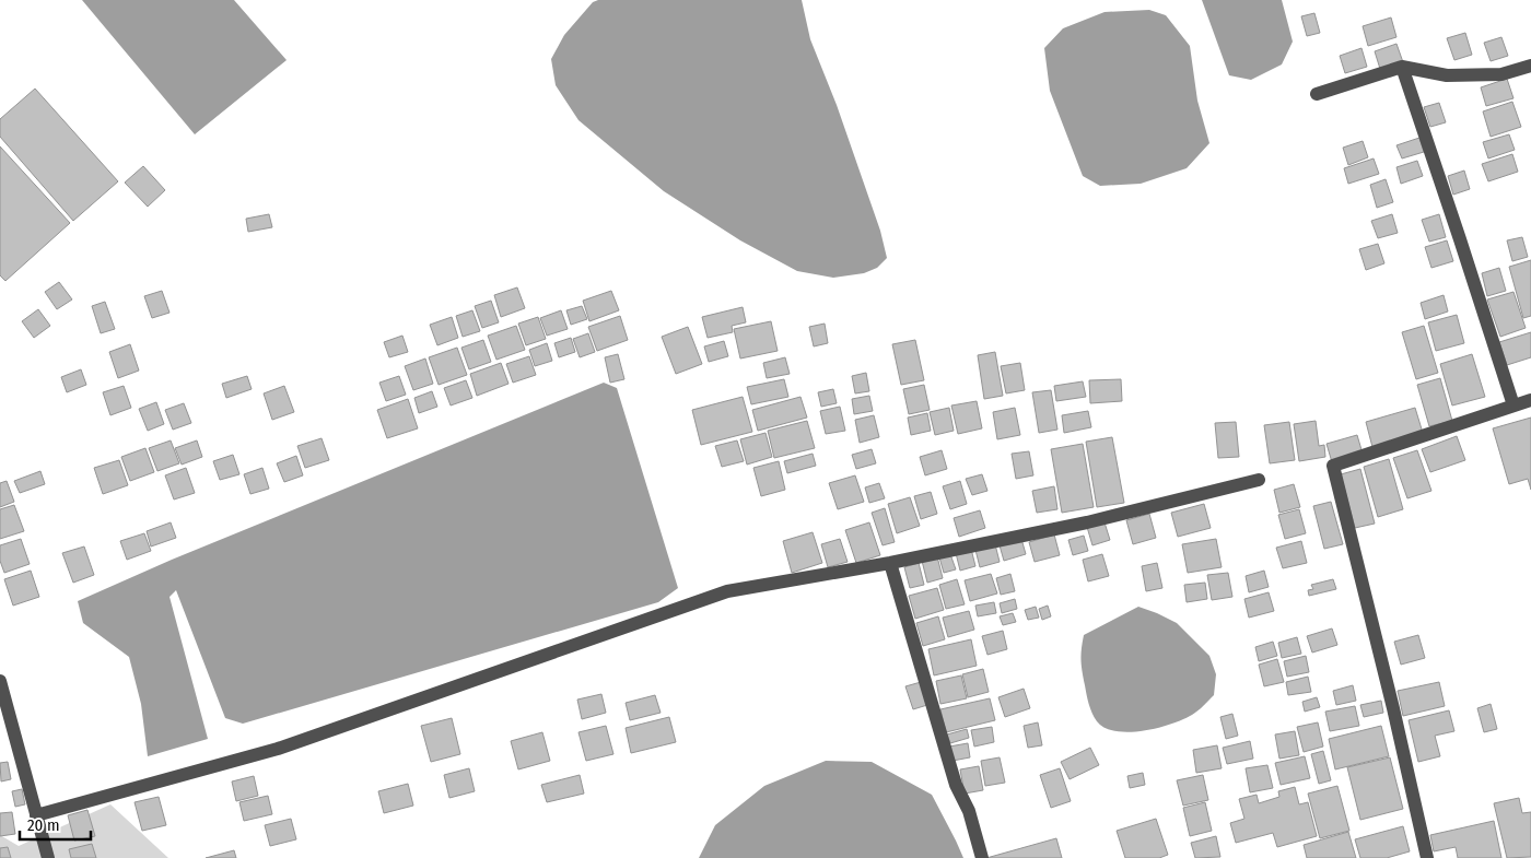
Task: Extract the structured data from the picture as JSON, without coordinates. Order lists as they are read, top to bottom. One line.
{"scale_bar":"20 m"}
